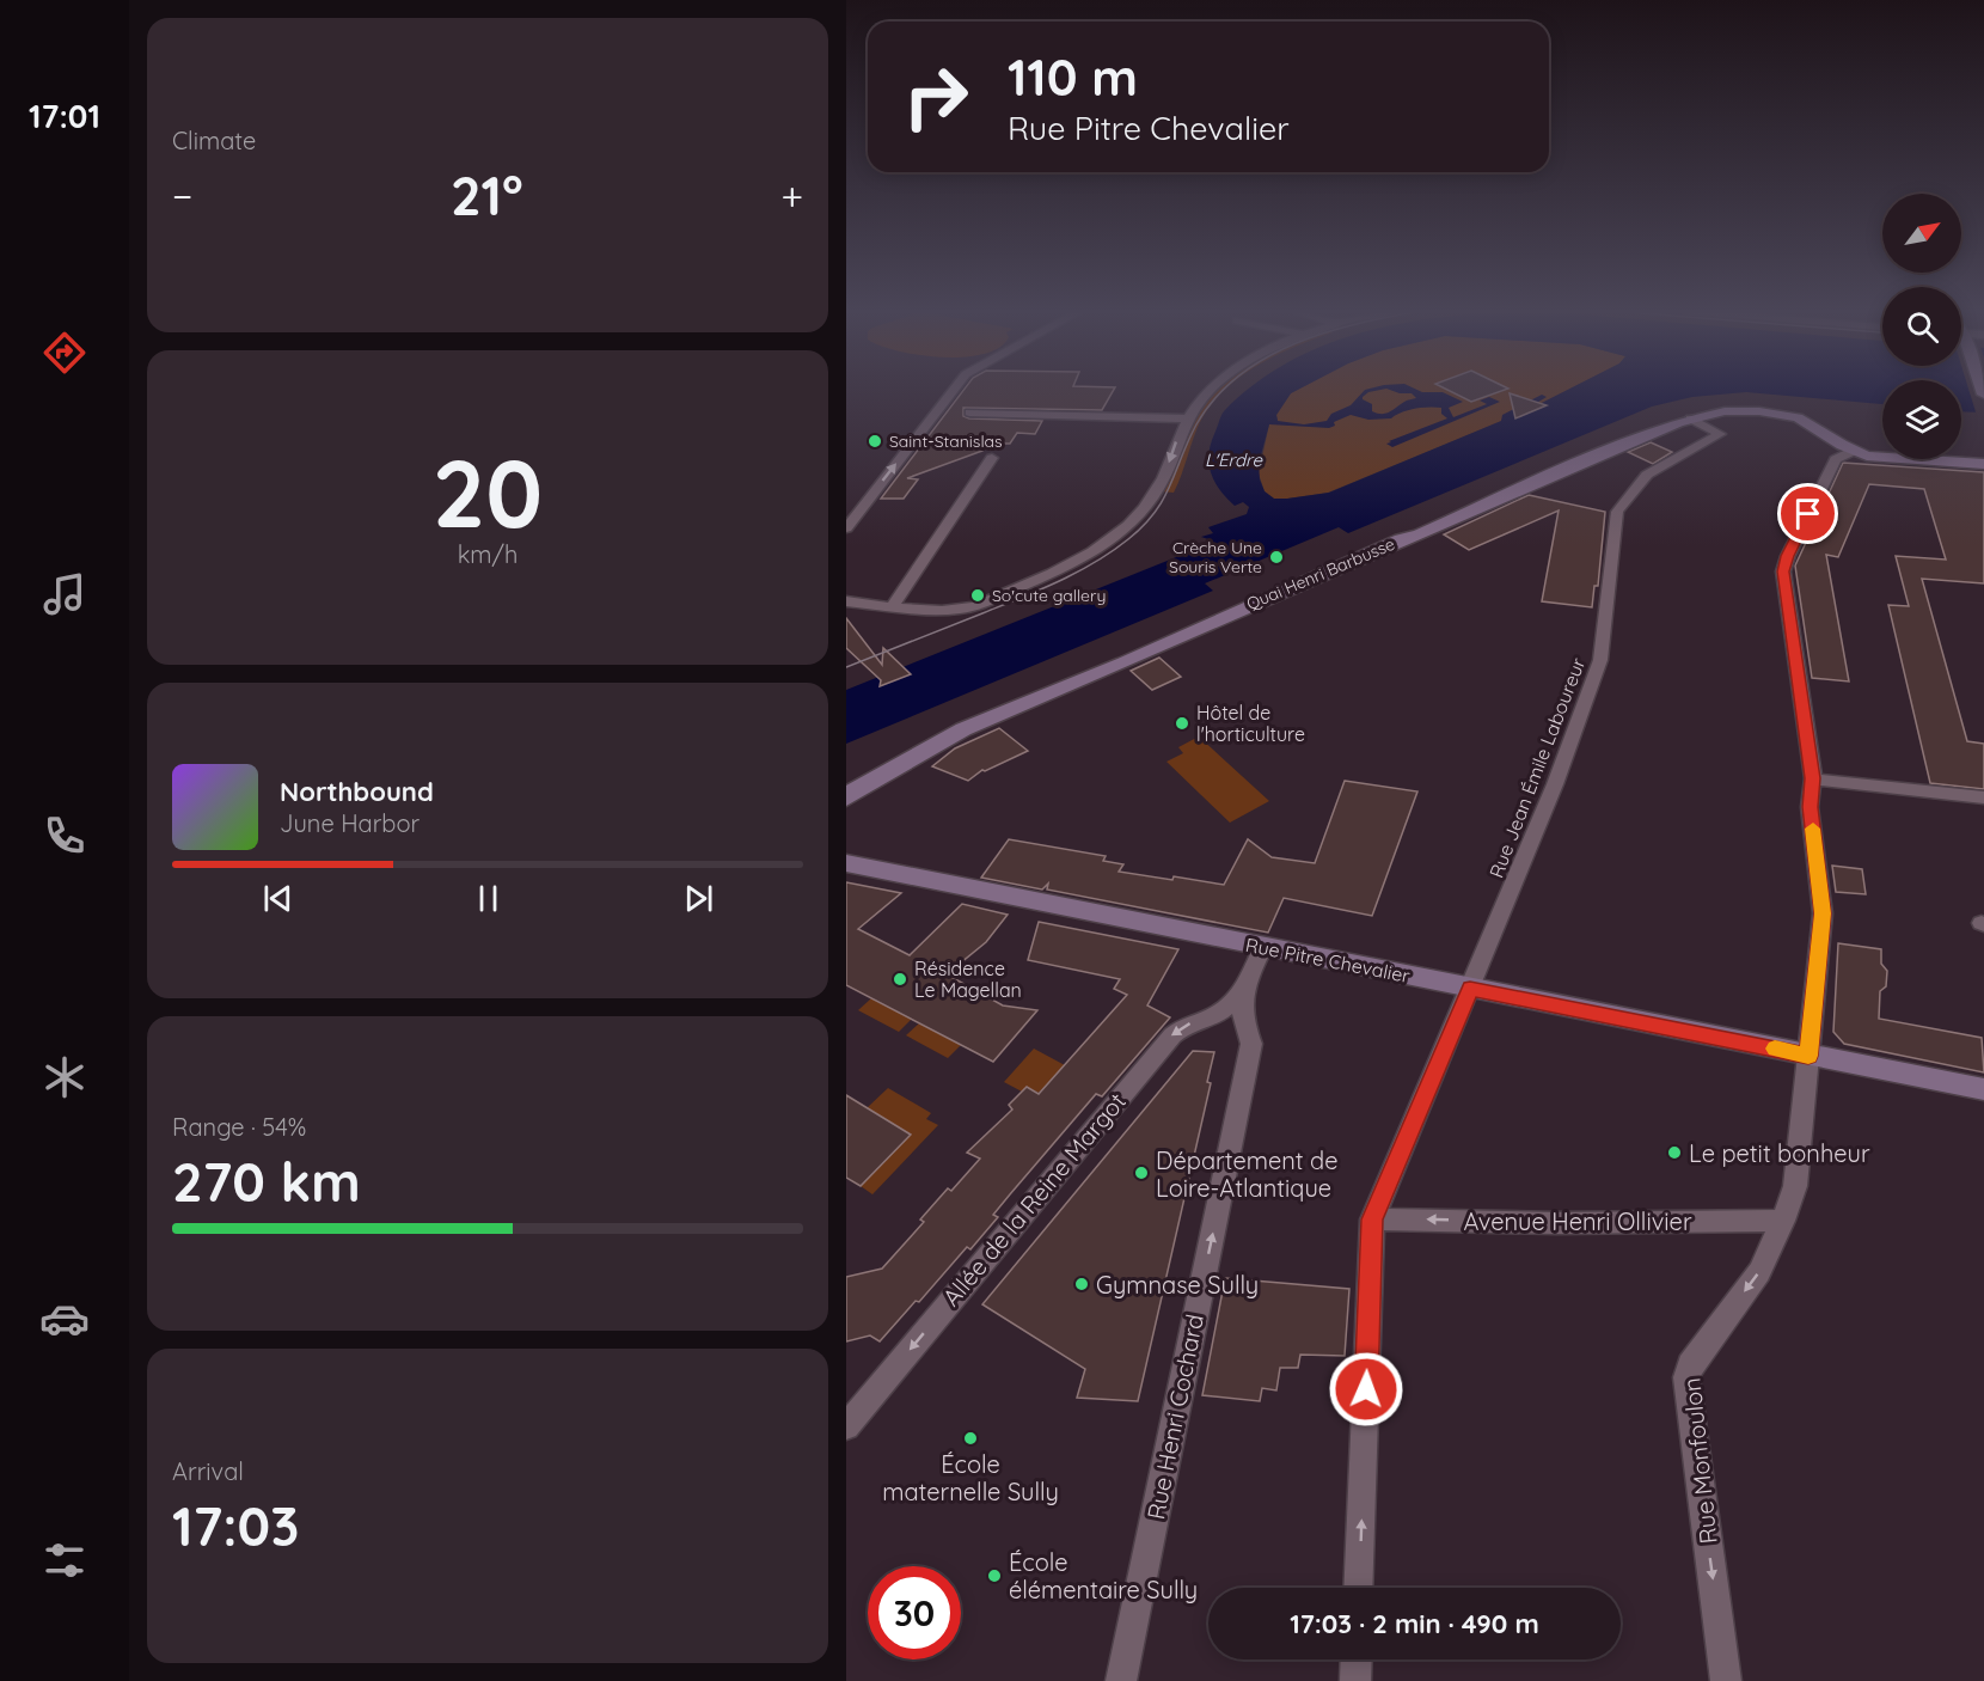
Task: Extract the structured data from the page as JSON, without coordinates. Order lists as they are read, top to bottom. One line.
{"streets":{"street":["Quai Henri Barbusse","Rue Jean Émile Laboureur","Rue Pitre Chevalier","Allée de la Reine Margot","Avenue Henri Ollivier","Rue Henri Cochard","Rue Monfoulon"]},"crossings":[["Quai Henri Barbusse","Rue Jean Émile Laboureur"],["Quai Henri Barbusse","Rue Monfoulon"],["Rue Jean Émile Laboureur","Rue Pitre Chevalier"],["Rue Jean Émile Laboureur","Avenue Henri Ollivier"],["Rue Pitre Chevalier","Rue Monfoulon"],["Allée de la Reine Margot","Rue Henri Cochard"],["Avenue Henri Ollivier","Rue Monfoulon"]],"one_way":["Allée de la Reine Margot","Avenue Henri Ollivier","Rue Henri Cochard","Rue Monfoulon"],"water":["L'Erdre"],"places":["Saint-Stanislas","Crèche Une Souris Verte","So'cute gallery","Hôtel de l'horticulture","Résidence Le Magellan","Le petit bonheur","Département de Loire-Atlantique","Gymnase Sully","École maternelle Sully","École élémentaire Sully"],"north":"top right","page":{"tabs":"17:01","tile":["Climate",["20","km/h"],["Range · 54%","270 km"],["Arrival","17:03"]],"turn":["110 m","Rue Pitre Chevalier"],"heat":["−","21°","+"],"song":["Northbound","June Harbor"],"limit":"30","trip":"17:03 · 2 min · 490 m"}}
